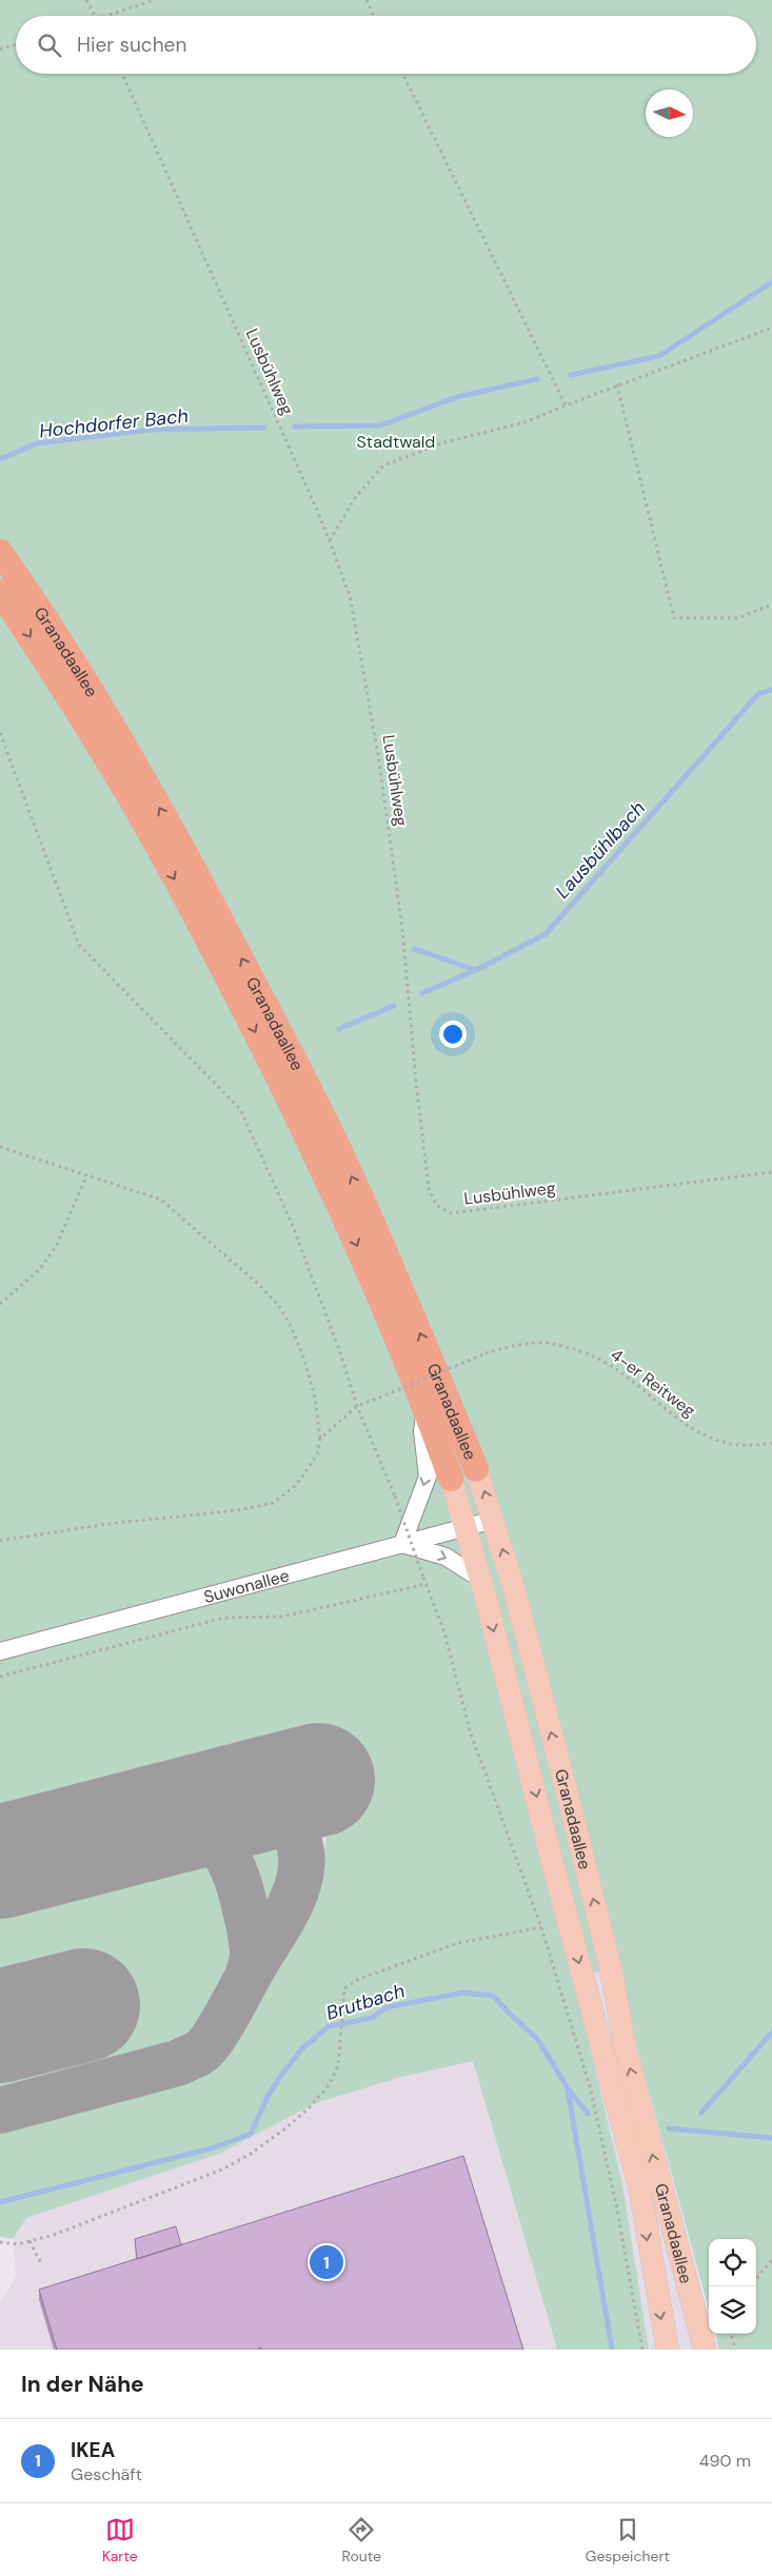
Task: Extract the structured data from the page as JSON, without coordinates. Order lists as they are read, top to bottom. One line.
{"streets":{"highway":["Granadaallee"],"street":["Suwonallee"],"path":["Lusbühlweg","4-er Reitweg"]},"crossings":[["Granadaallee","Suwonallee"]],"water":["Hochdorfer Bach","Lausbühlbach","Brutbach"],"parks":["Stadtwald"],"north":"right","page":{"search":"Hier suchen","pins":"1","heading":"In der Nähe","list":[{"mark":"1","name":"IKEA","note":"Geschäft","value":"490 m"}],"nav":["Karte","Route","Gespeichert"]}}
